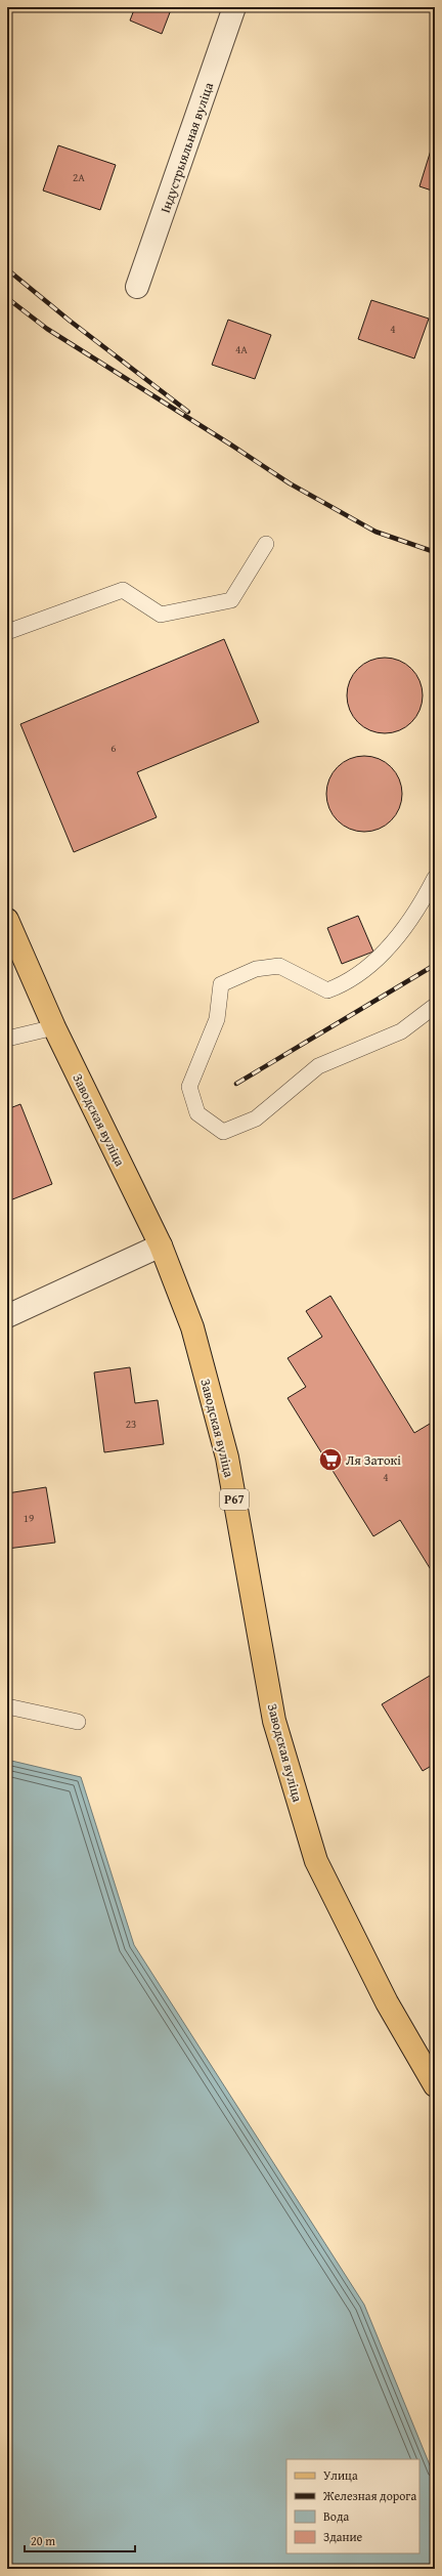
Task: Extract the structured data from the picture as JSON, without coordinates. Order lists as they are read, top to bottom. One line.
{"streets":{"main road":["Заводская вуліца","Р67"],"street":["Індустрыяльная вуліца"]},"places":{"supermarket":["Ля Затокі"]},"house_numbers":["2А","4","4А","6","23","4","19"],"legend":["Улица","Железная дорога","Вода","Здание"],"scale_bar":"20 m"}
